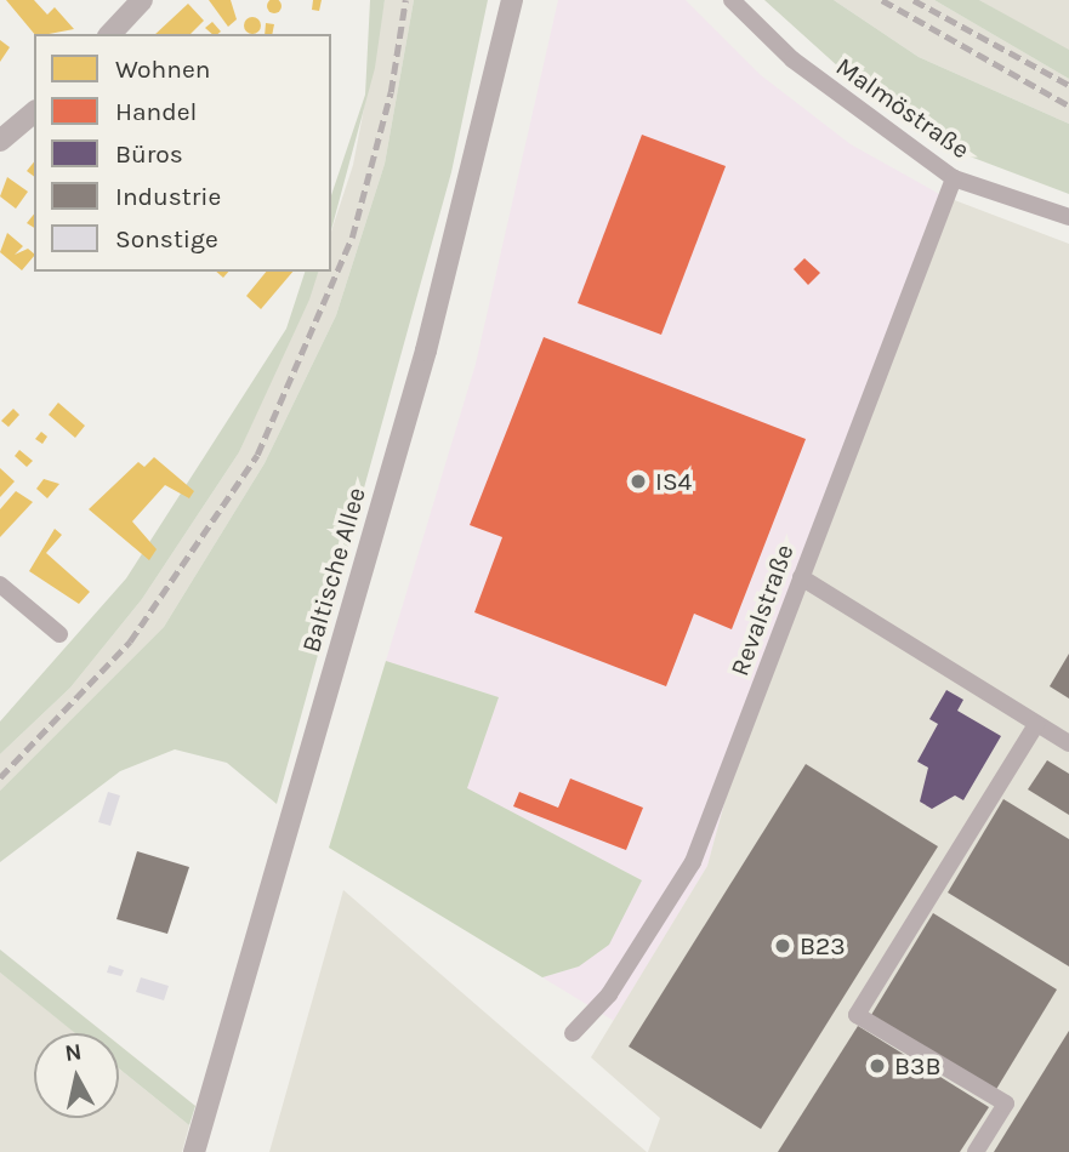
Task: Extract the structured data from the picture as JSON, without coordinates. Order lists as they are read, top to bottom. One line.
{"streets":{"main road":["Baltische Allee"],"street":["Malmöstraße","Revalstraße"]},"crossings":[["Malmöstraße","Revalstraße"]],"places":["IS4","B23","B3B"],"legend":["Wohnen","Handel","Büros","Industrie","Sonstige"],"north":"top"}
